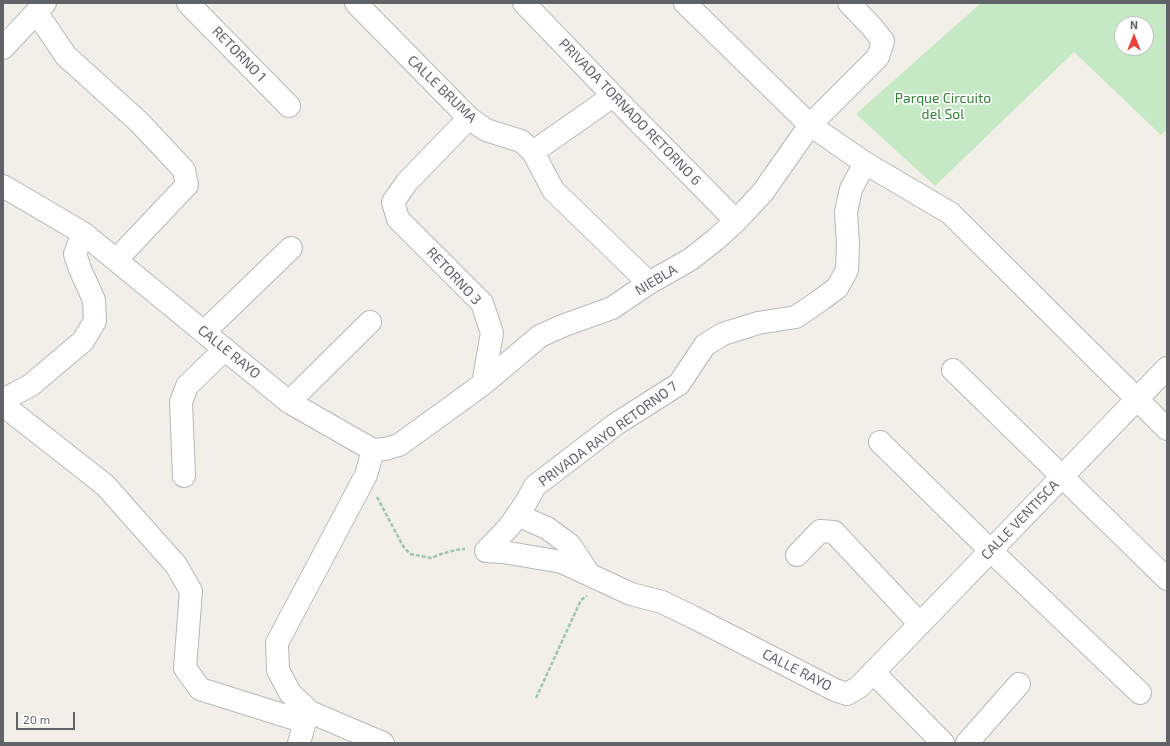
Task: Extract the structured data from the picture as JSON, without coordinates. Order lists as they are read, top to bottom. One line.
{"streets":{"street":["RETORNO 1","CALLE BRUMA","PRIVADA TORNADO RETORNO 6","RETORNO 3","NIEBLA","CALLE RAYO","PRIVADA RAYO RETORNO 7","CALLE VENTISCA"]},"crossings":[["CALLE BRUMA","RETORNO 3"],["CALLE BRUMA","NIEBLA"],["PRIVADA TORNADO RETORNO 6","NIEBLA"],["RETORNO 3","NIEBLA"],["NIEBLA","CALLE RAYO"],["CALLE RAYO","CALLE VENTISCA"]],"parks":["Parque Circuito del Sol"],"scale_bar":"20 m","north":"top"}
